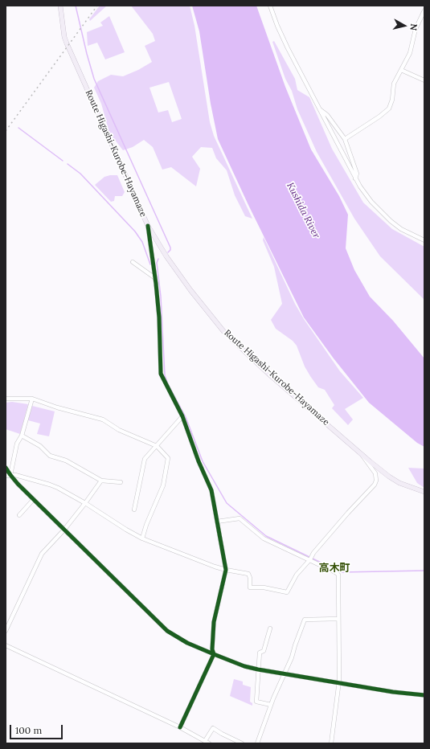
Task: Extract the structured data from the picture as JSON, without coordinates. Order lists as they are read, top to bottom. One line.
{"streets":{"main road":["Route Higashi-Kurobe-Hayamaze"]},"districts":["高木町"],"water":["Kushida River"],"scale_bar":"100 m","north":"right"}
